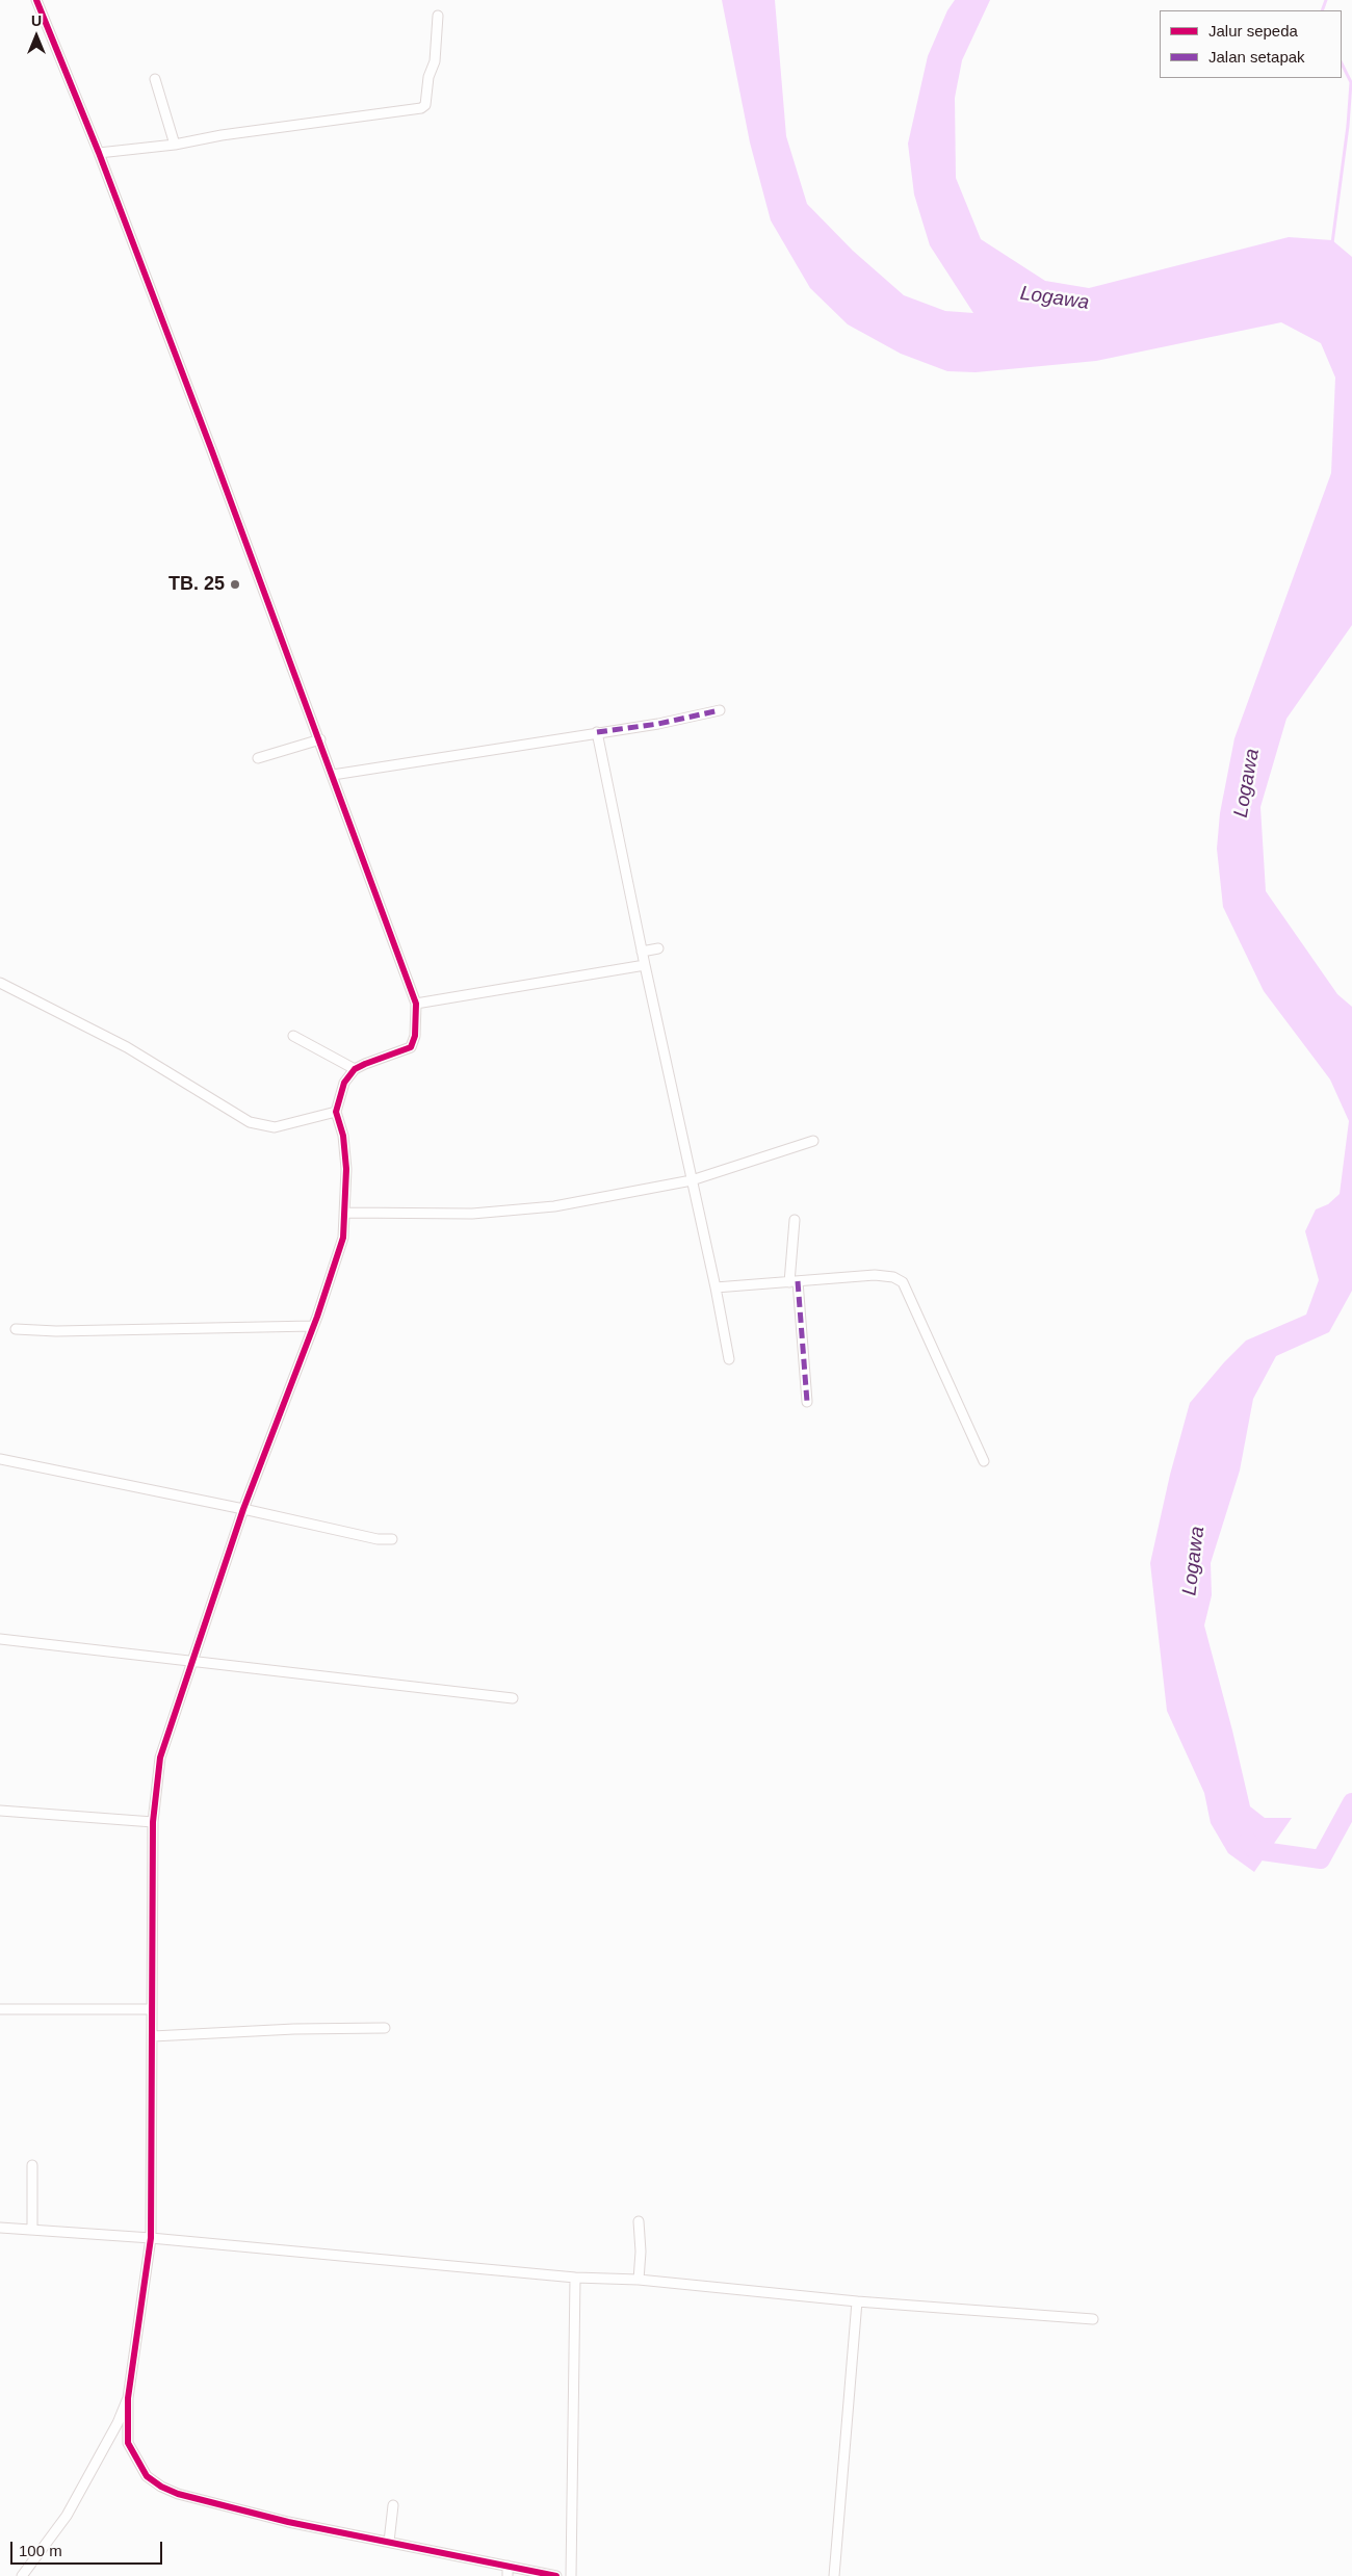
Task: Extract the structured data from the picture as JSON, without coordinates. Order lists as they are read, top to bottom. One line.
{"water":["Logawa"],"places":["TB. 25"],"legend":["Jalur sepeda","Jalan setapak"],"scale_bar":"100 m","north":"top"}
